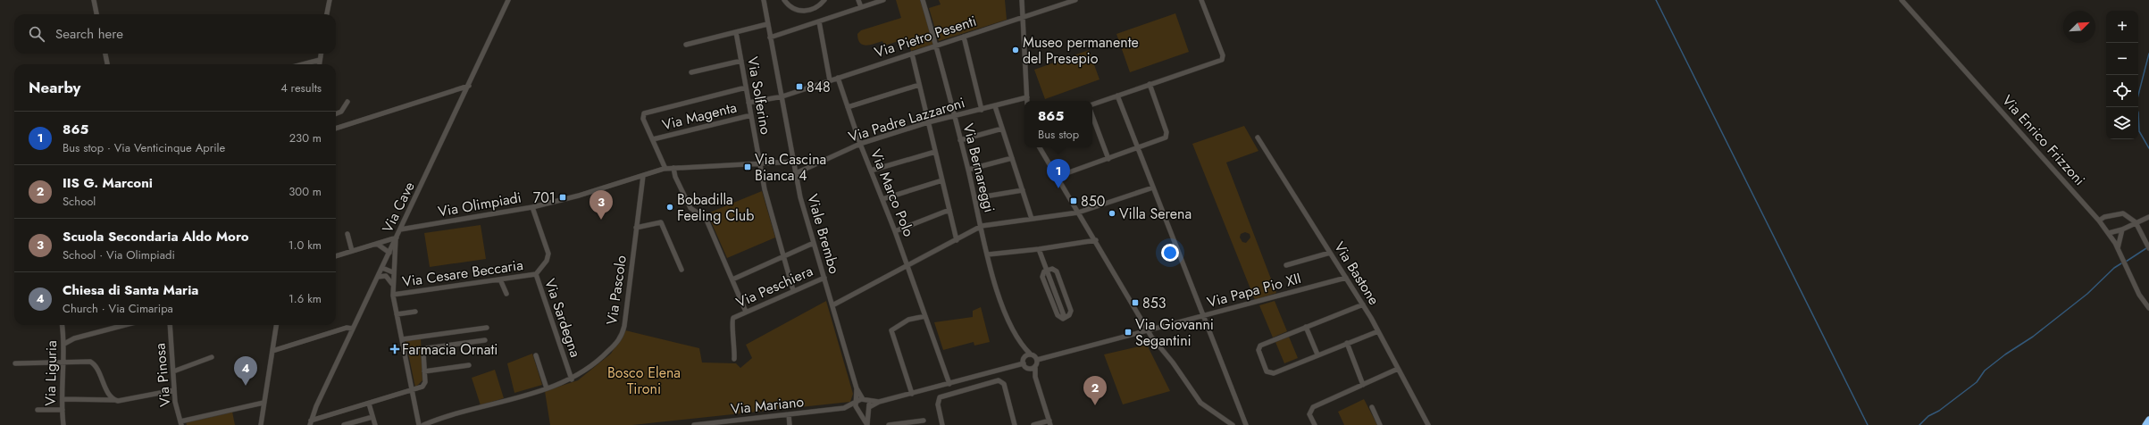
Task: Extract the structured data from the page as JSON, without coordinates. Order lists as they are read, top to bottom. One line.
{"streets":{"street":["Via Pietro Pesenti","Via Solferino","Via Magenta","Via Padre Lazzaroni","Via Enrico Frizzoni","Via Bernareggi","Via Marco Polo","Via Olimpiadi","Via Cave","Viale Brembo","Via Cesare Beccaria","Via Bastone","Via Peschiera","Via Pascolo","Via Papa Pio XII","Via Sardegna","Via Liguria","Via Pinosa","Via Mariano"]},"crossings":[["Via Pietro Pesenti","Via Solferino"],["Via Pietro Pesenti","Via Bernareggi"],["Via Pietro Pesenti","Via Marco Polo"],["Via Pietro Pesenti","Viale Brembo"],["Via Solferino","Via Magenta"],["Via Solferino","Via Olimpiadi"],["Via Solferino","Via Peschiera"],["Via Padre Lazzaroni","Via Bernareggi"],["Via Padre Lazzaroni","Via Marco Polo"],["Via Padre Lazzaroni","Viale Brembo"],["Via Olimpiadi","Via Cave"],["Via Olimpiadi","Viale Brembo"],["Via Olimpiadi","Via Pascolo"],["Via Olimpiadi","Via Sardegna"],["Viale Brembo","Via Peschiera"],["Viale Brembo","Via Mariano"],["Via Cesare Beccaria","Via Sardegna"],["Via Bastone","Via Papa Pio XII"],["Via Pascolo","Via Sardegna"]],"parks":["Bosco Elena Tironi"],"places":{"other":["Museo permanente del Presepio","Bobadilla Feeling Club","Villa Serena"],"transit":["848","Via Cascina Bianca 4","701","850","853","Via Giovanni Segantini"],"health":["Farmacia Ornati"]},"north":"top right","page":{"map_buttons":["+","−"],"search":"Search here","heading":["Nearby","4 results"],"popup":["865","Bus stop"],"list":[{"mark":"1","name":"865","note":"Bus stop · Via Venticinque Aprile","value":"230 m"},{"mark":"2","name":"IIS G. Marconi","note":"School","value":"300 m"},{"mark":"3","name":"Scuola Secondaria Aldo Moro","note":"School · Via Olimpiadi","value":"1.0 km"},{"mark":"4","name":"Chiesa di Santa Maria","note":"Church · Via Cimaripa","value":"1.6 km"}],"pins":["1","3","4","2"]}}
